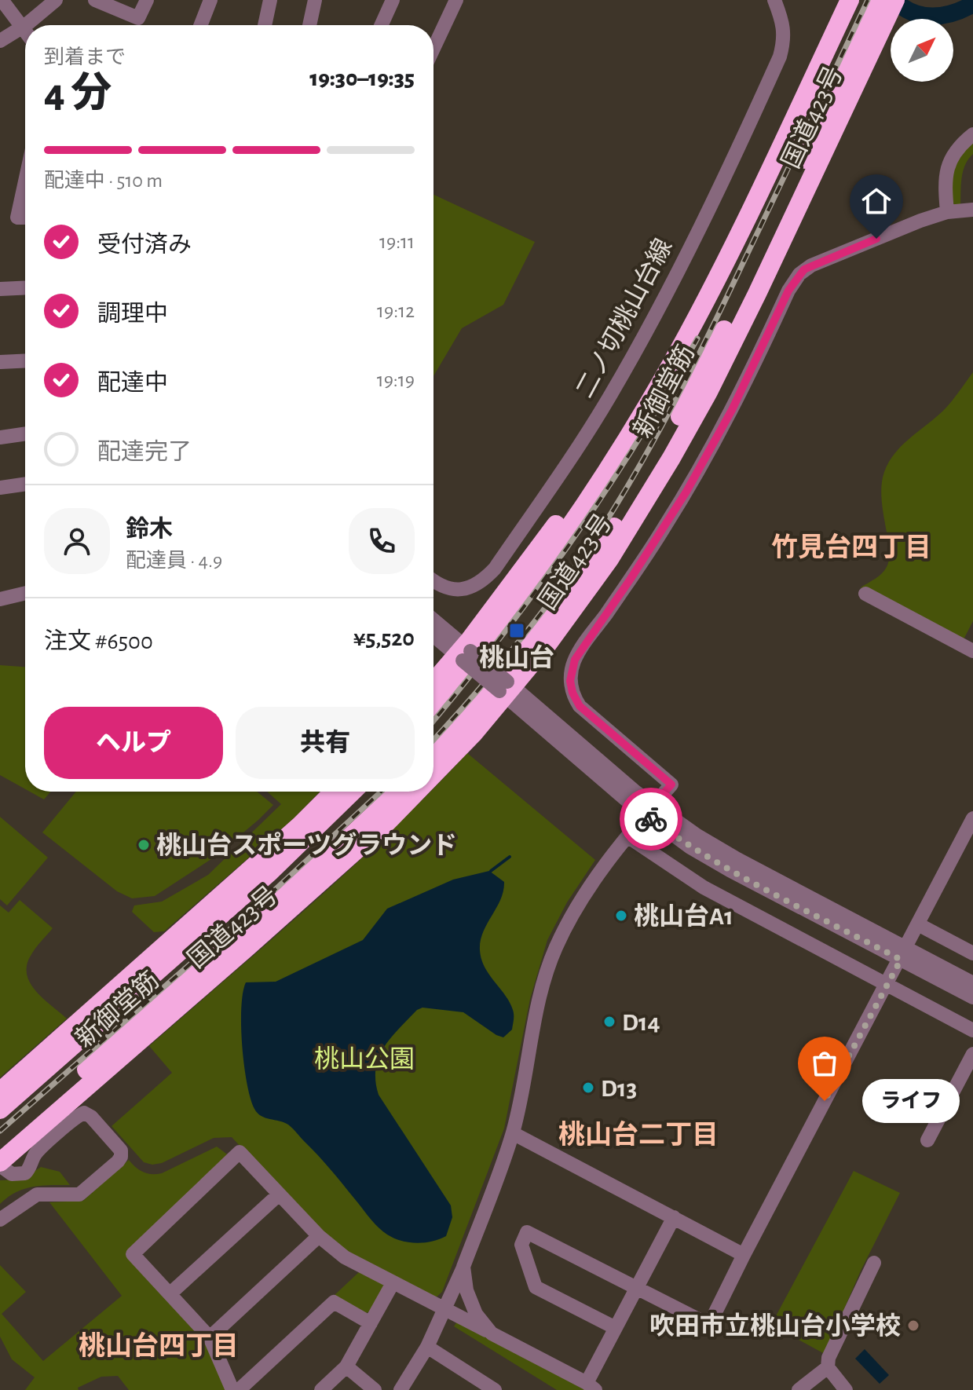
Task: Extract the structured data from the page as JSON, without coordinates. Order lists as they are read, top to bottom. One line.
{"streets":{"highway":["国道423号","新御堂筋"],"street":["二ノ切桃山台線"]},"crossings":[["国道423号","新御堂筋"]],"districts":["竹見台四丁目","桃山台二丁目","桃山台四丁目"],"parks":["桃山公園"],"places":{"transit":["桃山台"],"other":["桃山台スポーツグラウンド","桃山台A1","D14","D13","ライフ","吹田市立桃山台小学校"]},"north":"top right","page":{"heading":["4 分","到着まで","19:30–19:35"],"panel":["鈴木","配達員 · 4.9","注文 #6500","¥5,520"],"bar":"配達中 · 510 m","list":[["受付済み","19:11"],["調理中","19:12"],["配達中","19:19"],"配達完了"],"buttons":["ヘルプ","共有"],"bubble":"ライフ"}}
